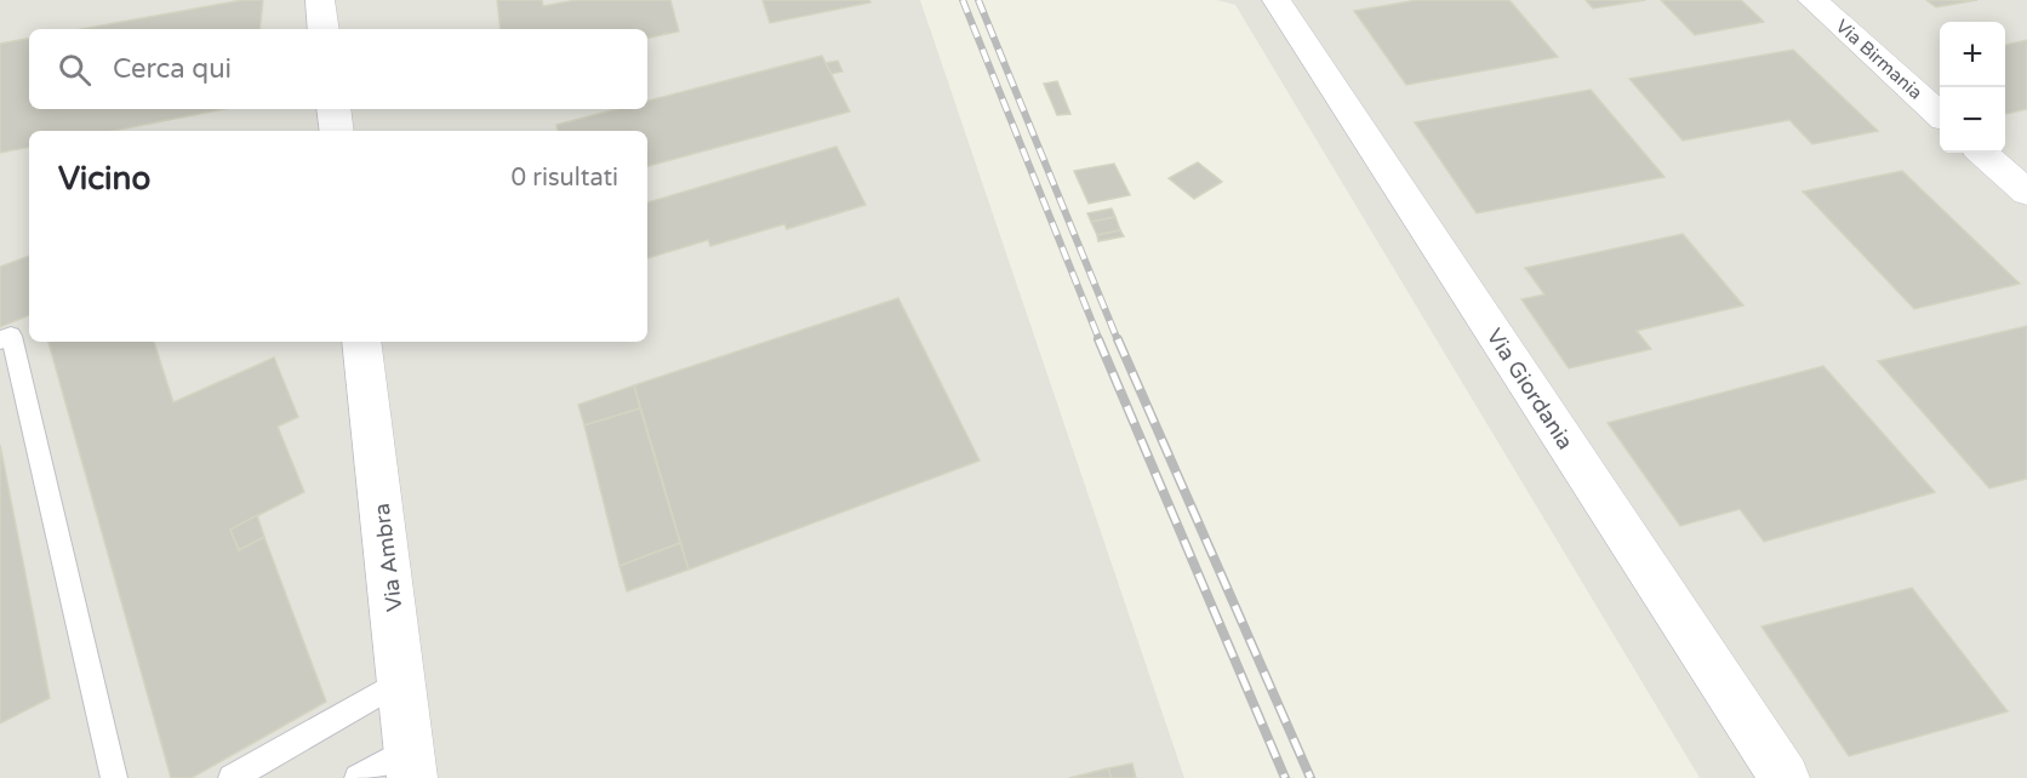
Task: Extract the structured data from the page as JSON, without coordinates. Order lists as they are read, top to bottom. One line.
{"streets":{"street":["Via Birmania","Via Giordania","Via Ambra"]},"page":{"map_buttons":["+","−"],"search":"Cerca qui","heading":["Vicino","0 risultati"]}}
